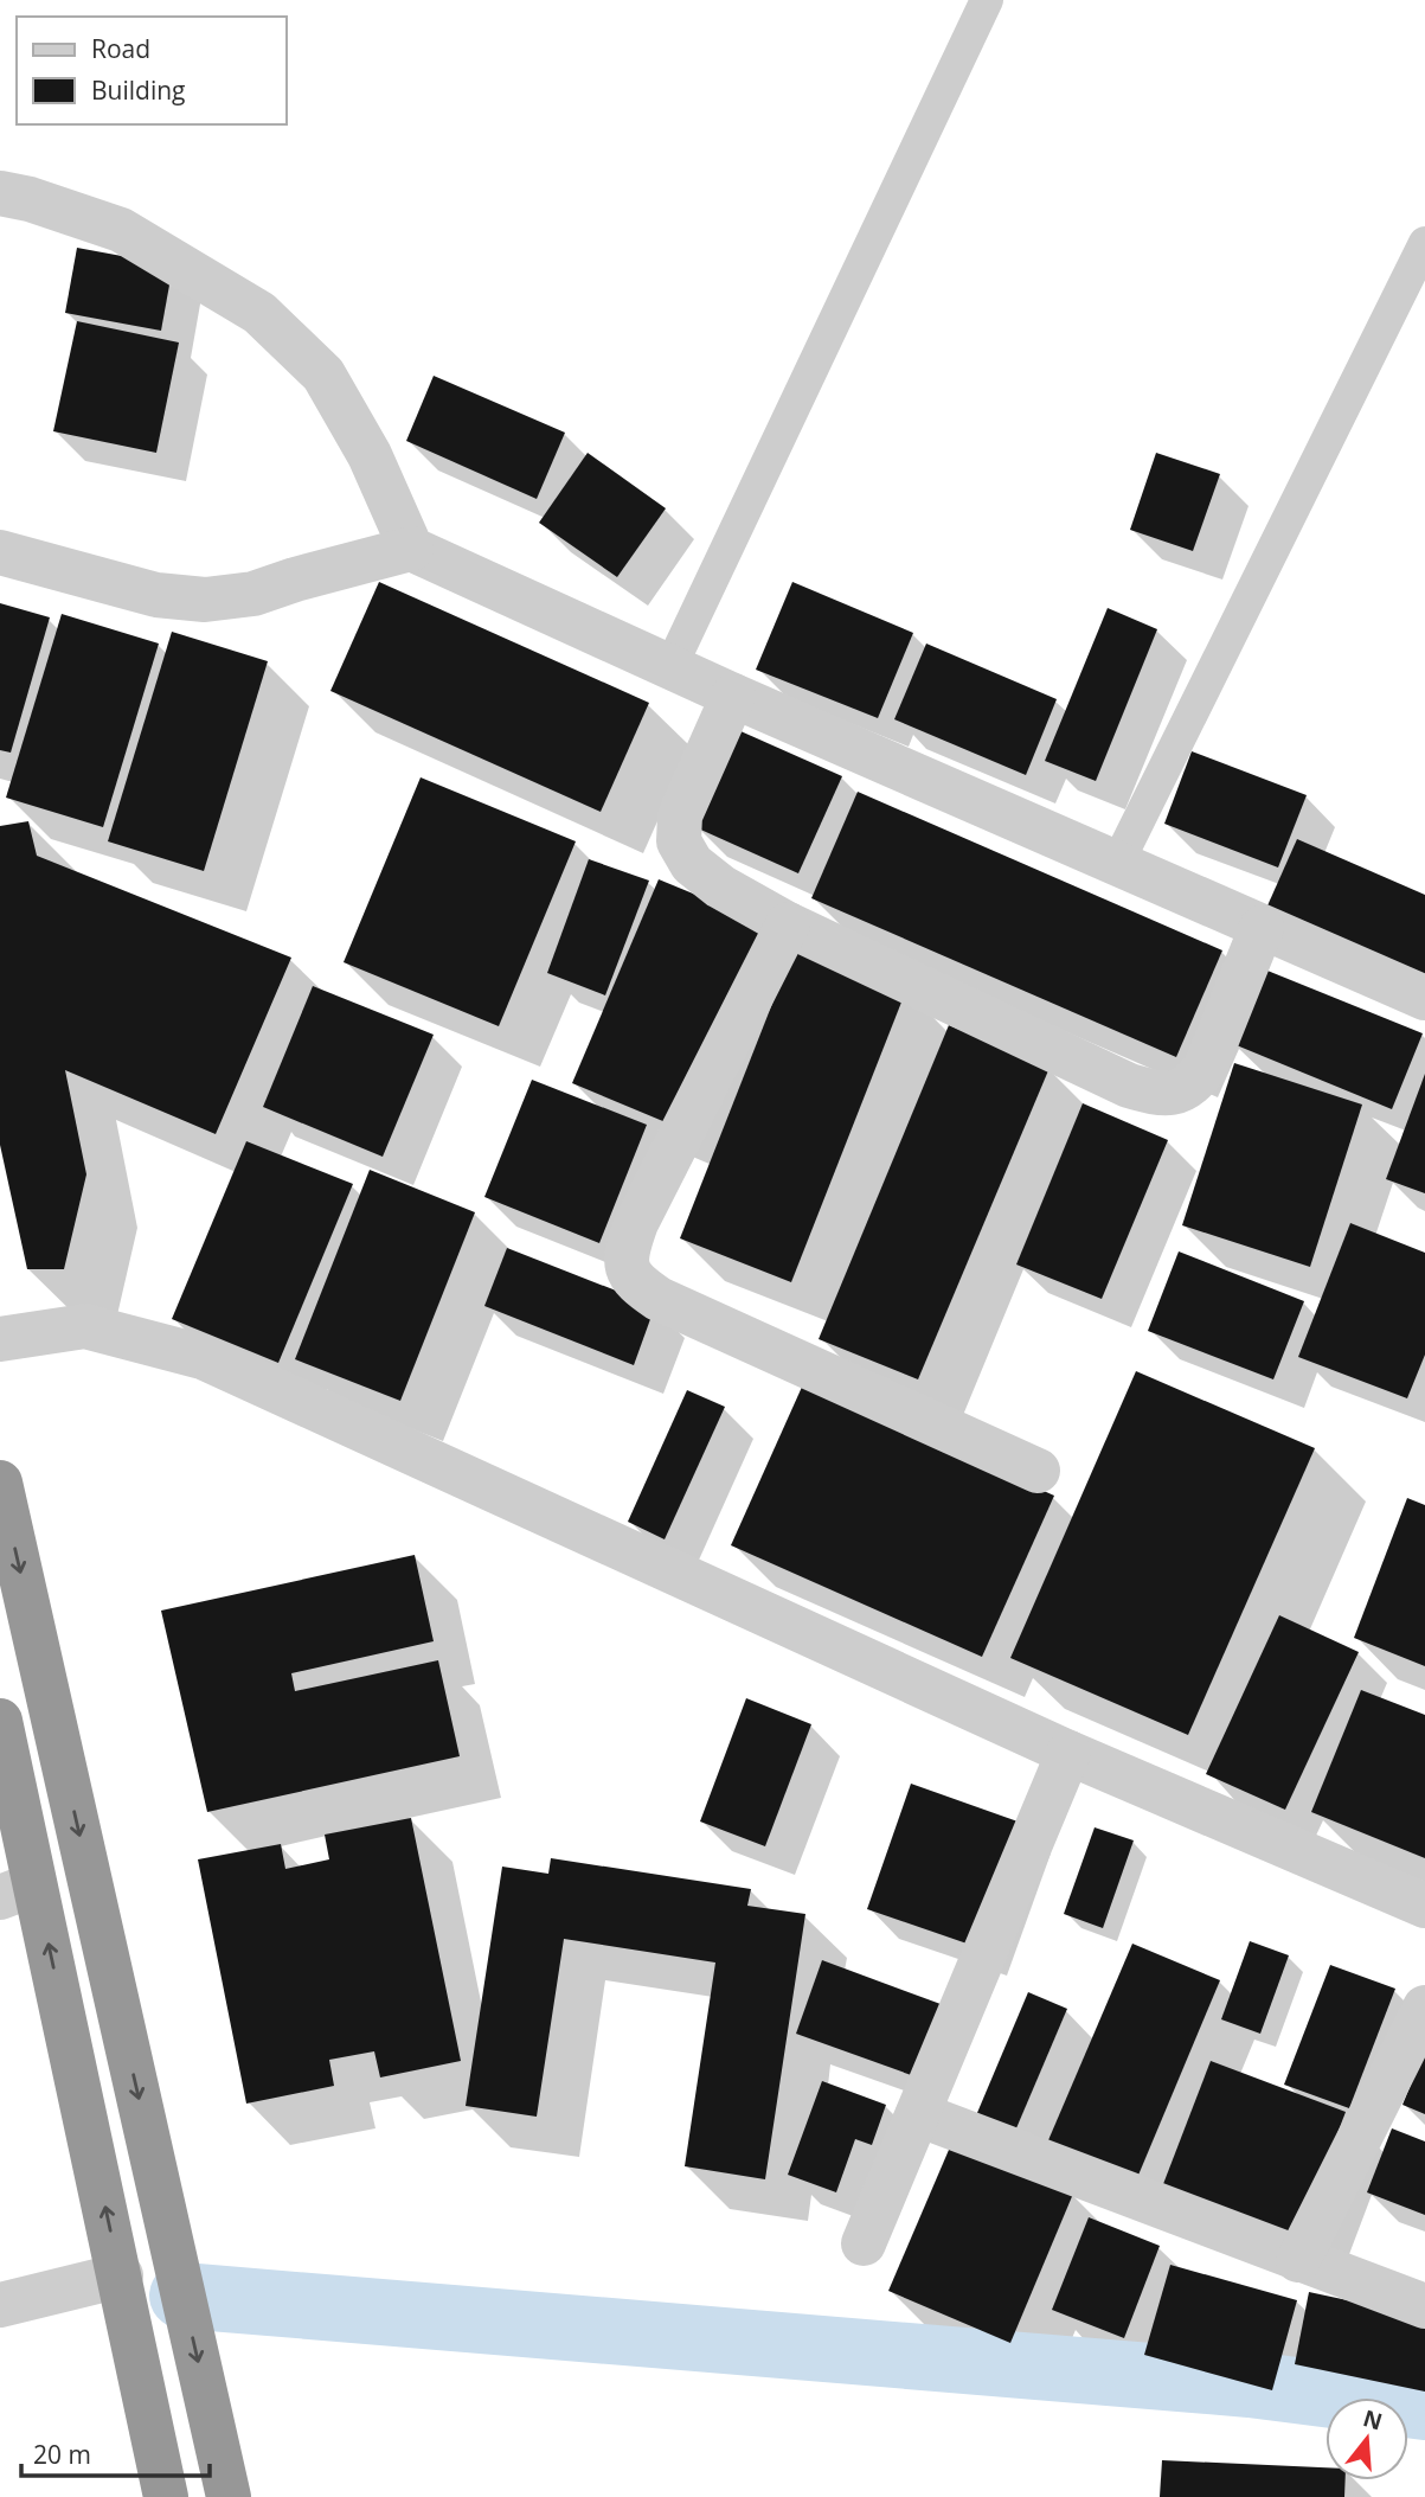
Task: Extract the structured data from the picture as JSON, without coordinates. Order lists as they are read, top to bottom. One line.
{"legend":["Road","Building"],"scale_bar":"20 m","north":"top"}
